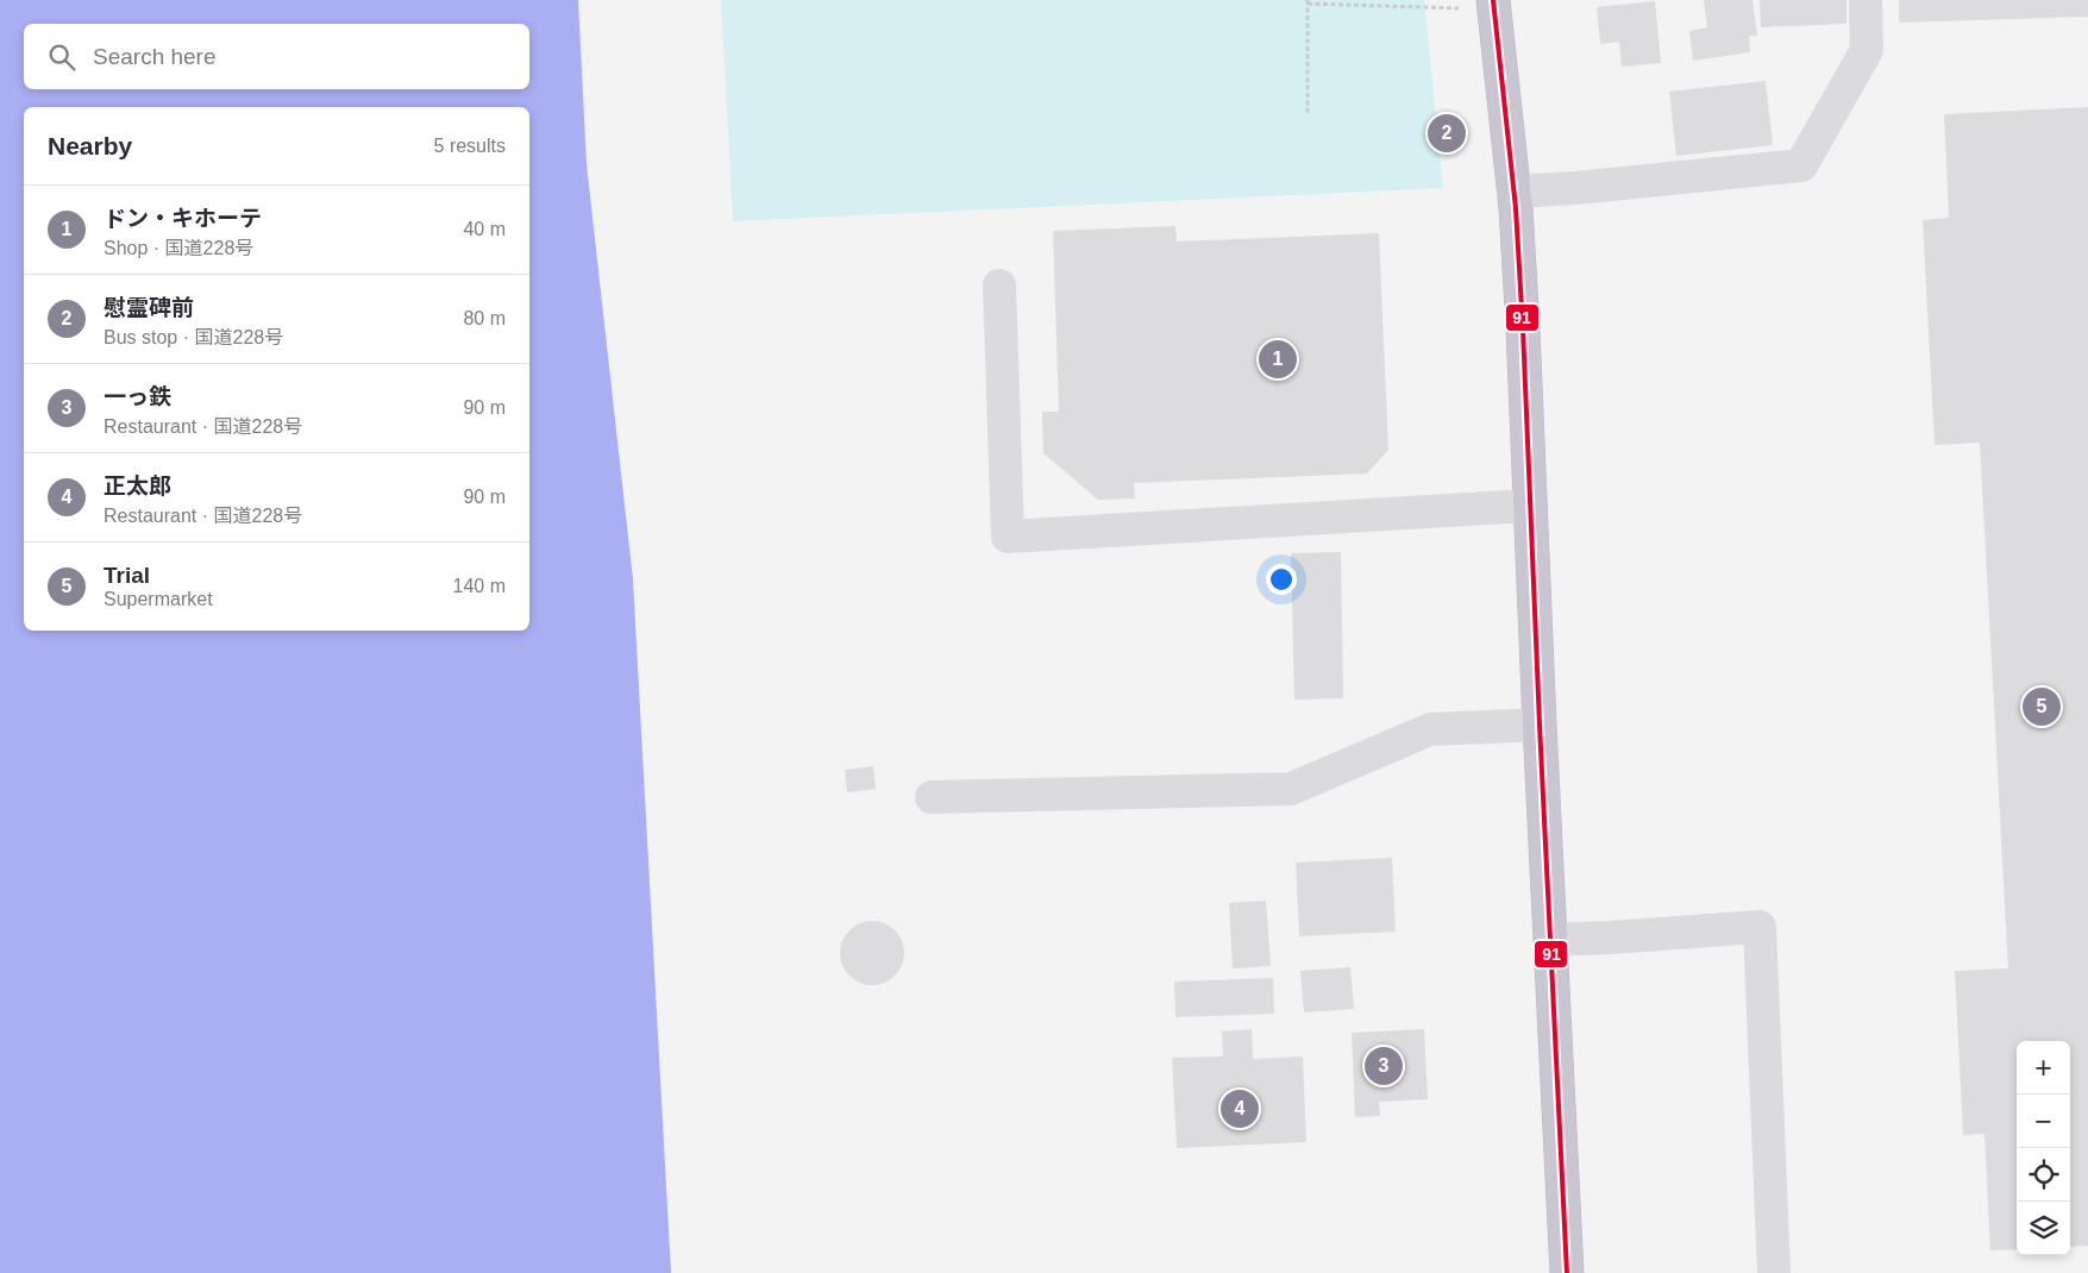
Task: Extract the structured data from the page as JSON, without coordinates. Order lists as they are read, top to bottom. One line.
{"lines":["transit line 91"],"page":{"search":"Search here","heading":["Nearby","5 results"],"pins":["2","1","5","3","4"],"list":[{"mark":"1","name":"ドン・キホーテ","note":"Shop · 国道228号","value":"40 m"},{"mark":"2","name":"慰霊碑前","note":"Bus stop · 国道228号","value":"80 m"},{"mark":"3","name":"一っ鉄","note":"Restaurant · 国道228号","value":"90 m"},{"mark":"4","name":"正太郎","note":"Restaurant · 国道228号","value":"90 m"},{"mark":"5","name":"Trial","note":"Supermarket","value":"140 m"}],"map_buttons":["+","−"]}}
